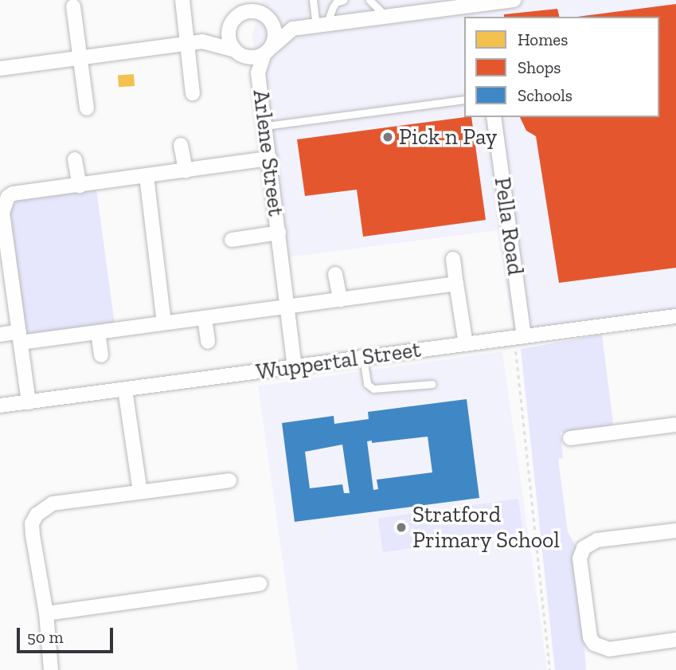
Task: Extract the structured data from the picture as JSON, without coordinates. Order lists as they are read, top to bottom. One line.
{"streets":{"street":["Arlene Street","Pella Road","Wuppertal Street"]},"crossings":[["Arlene Street","Wuppertal Street"],["Pella Road","Wuppertal Street"]],"places":["Pick n Pay","Stratford Primary School"],"legend":["Homes","Shops","Schools"],"scale_bar":"50 m"}
